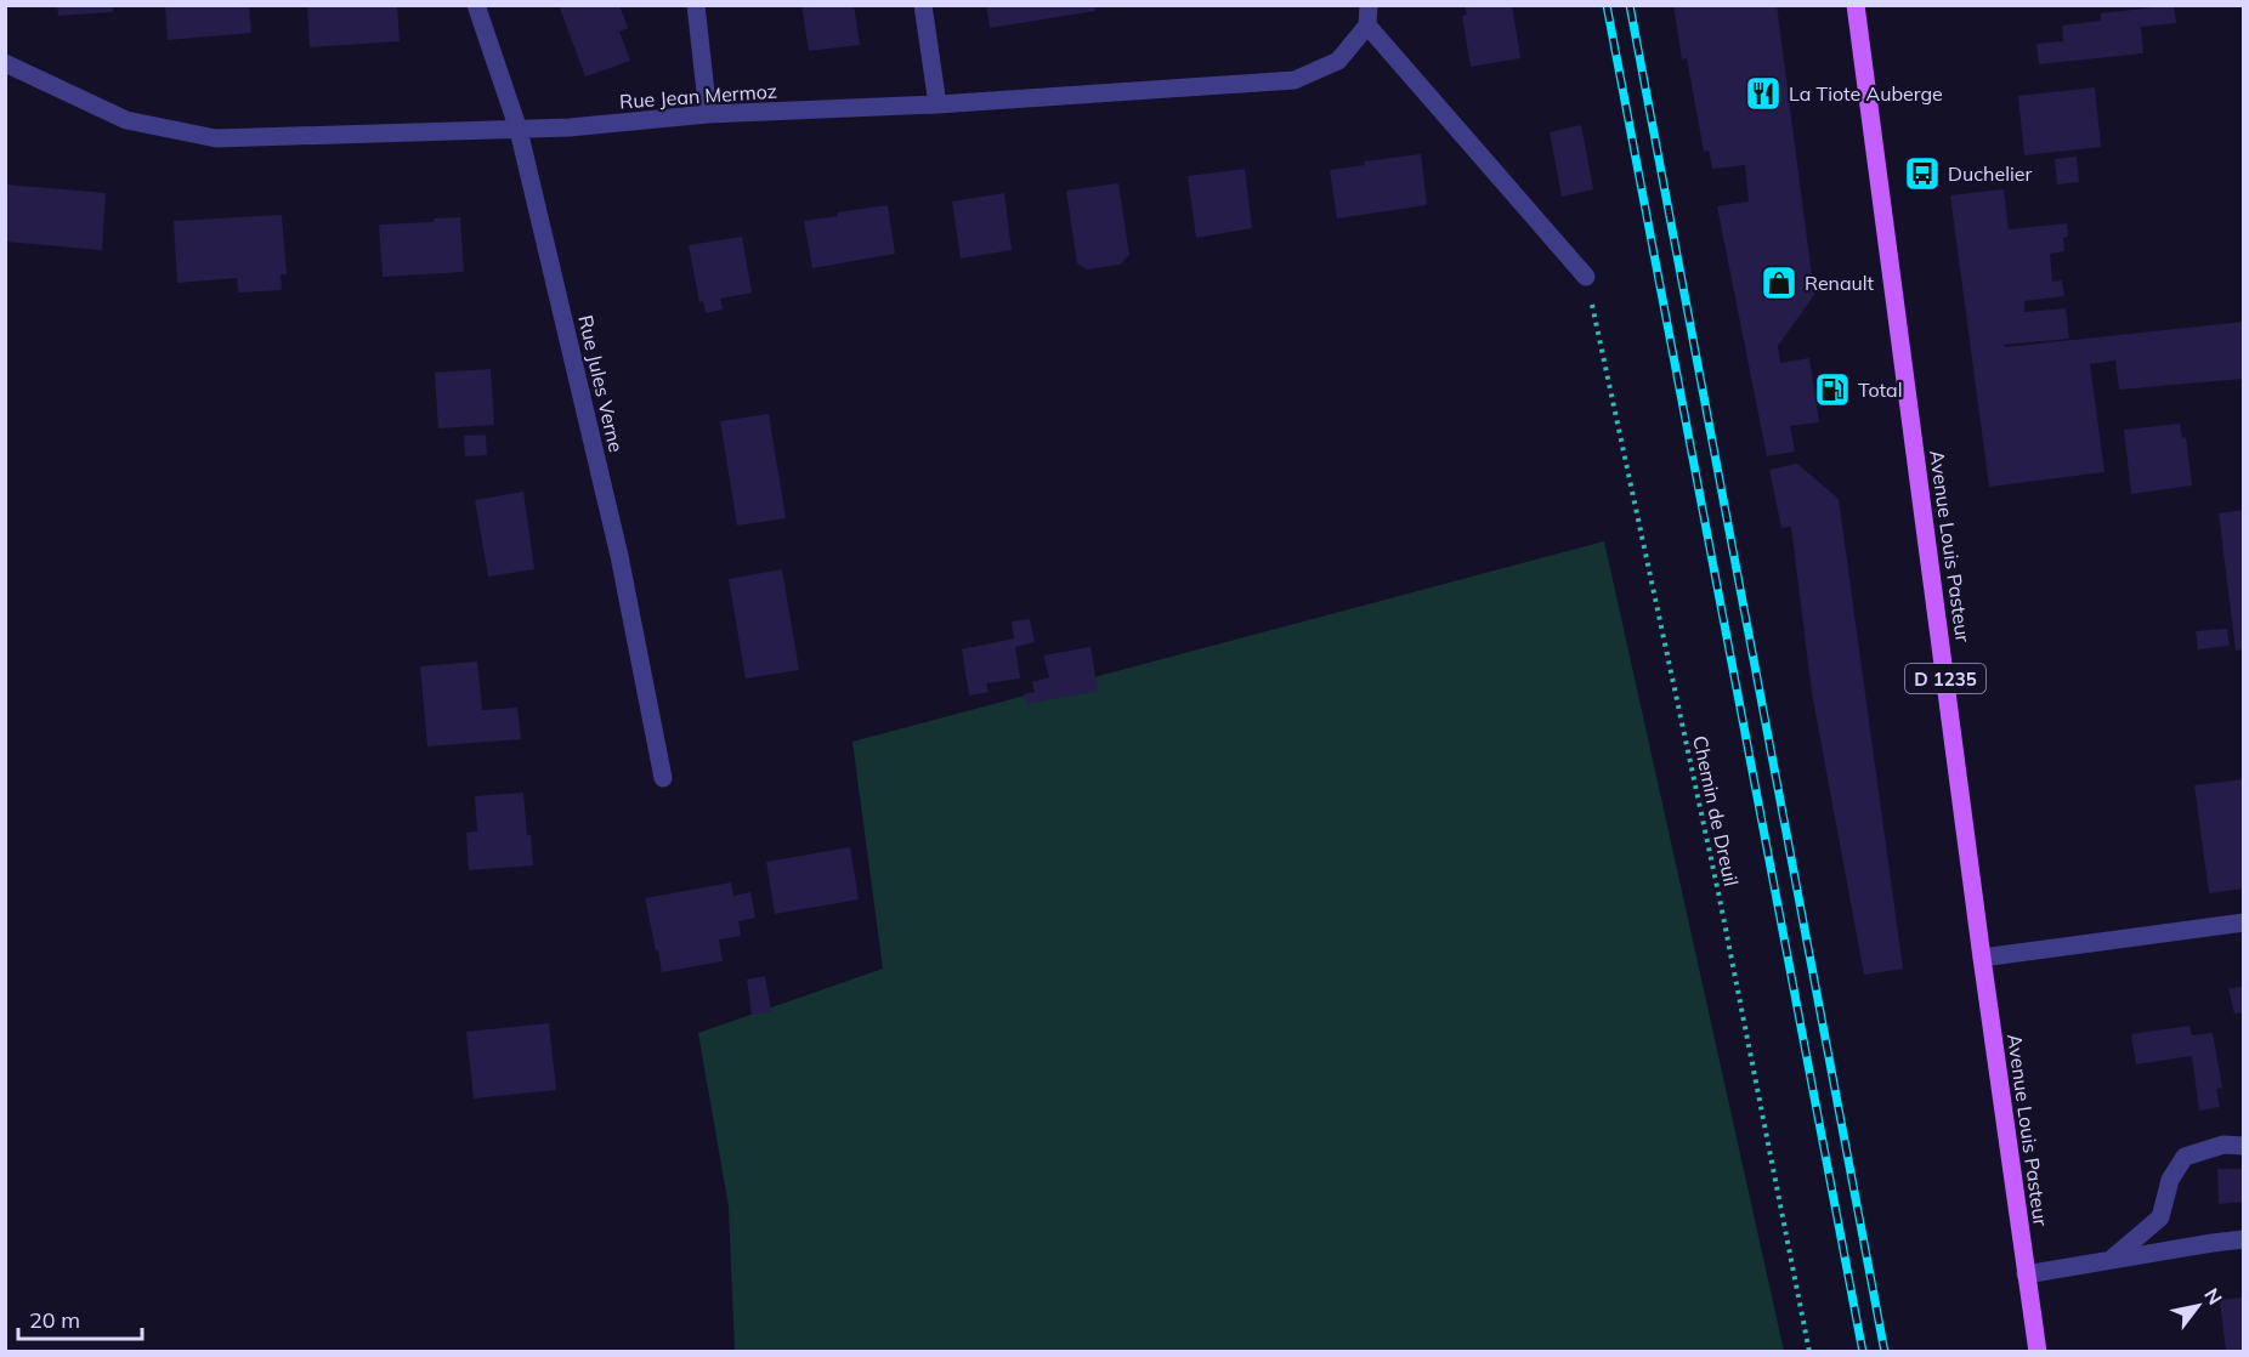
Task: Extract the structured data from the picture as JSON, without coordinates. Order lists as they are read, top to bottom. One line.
{"streets":{"main road":["Avenue Louis Pasteur","D 1235"],"street":["Rue Jean Mermoz","Rue Jules Verne"],"path":["Chemin de Dreuil"]},"crossings":[["Rue Jean Mermoz","Rue Jules Verne"]],"places":{"restaurant":["La Tiote Auberge"],"bus stop":["Duchelier"],"shop":["Renault"],"fuel station":["Total"]},"scale_bar":"20 m","north":"top right"}
